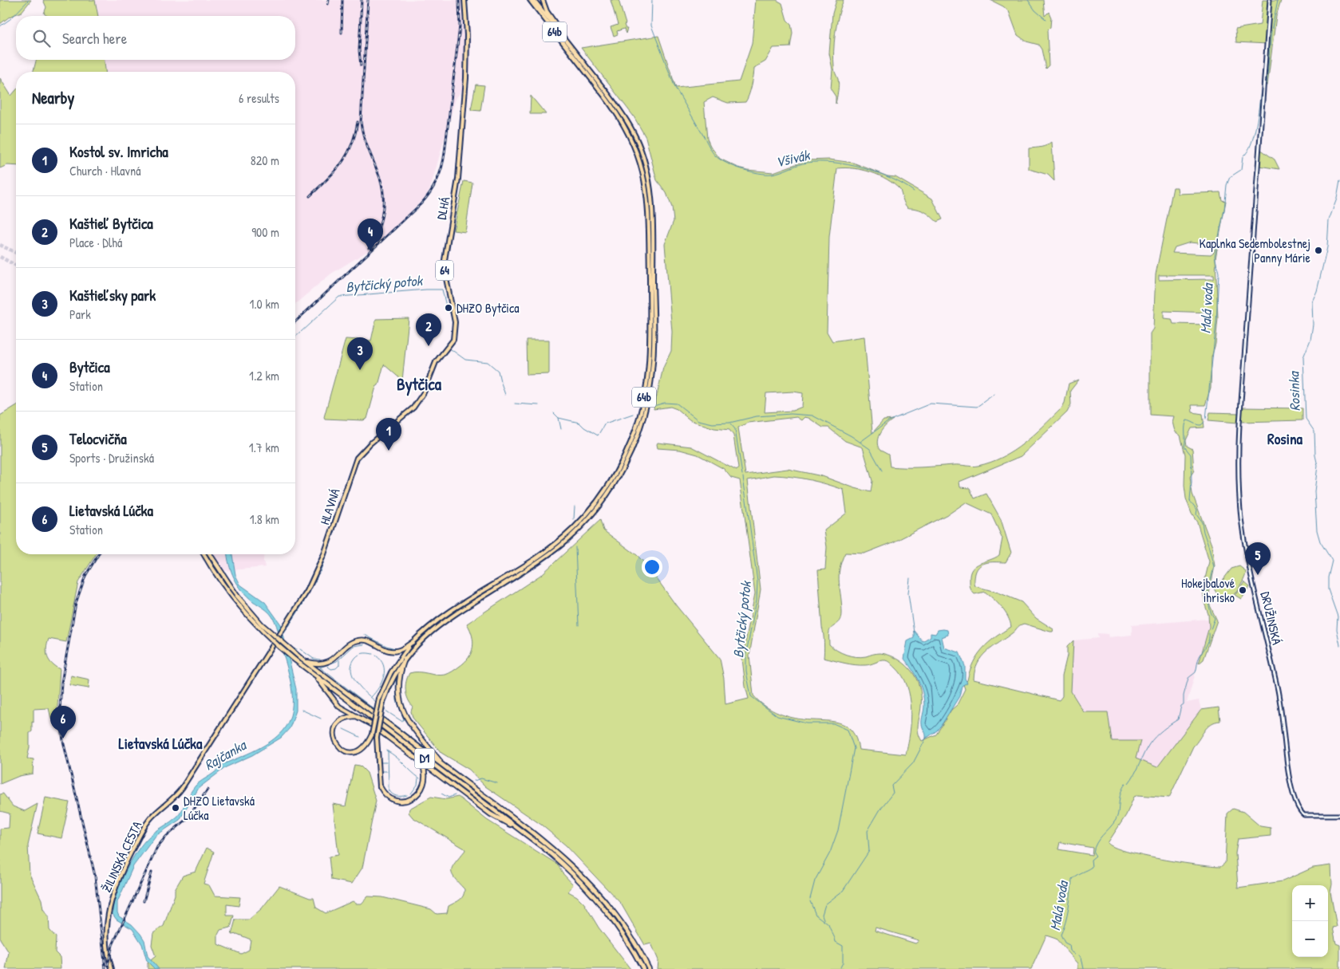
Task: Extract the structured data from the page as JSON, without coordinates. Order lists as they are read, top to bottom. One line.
{"streets":{"highway":["D1"],"main road":["64b","DLHÁ","64","HLAVNÁ","ŽILINSKÁ CESTA"],"street":["DRUŽINSKÁ"]},"crossings":[["DLHÁ","HLAVNÁ"],["HLAVNÁ","ŽILINSKÁ CESTA"]],"districts":["Bytčica","Rosina","Lietavská Lúčka"],"water":["Všivák","Bytčický potok","Malá voda","Rosinka","Rajčanka"],"places":["Kaplnka Sedembolestnej Panny Márie","DHZO Bytčica","Hokejbalové ihrisko","DHZO Lietavská Lúčka"],"page":{"search":"Search here","heading":["Nearby","6 results"],"list":[{"mark":"1","name":"Kostol sv. Imricha","note":"Church · Hlavná","value":"820 m"},{"mark":"2","name":"Kaštieľ Bytčica","note":"Place · Dlhá","value":"900 m"},{"mark":"3","name":"Kaštieľsky park","note":"Park","value":"1.0 km"},{"mark":"4","name":"Bytčica","note":"Station","value":"1.2 km"},{"mark":"5","name":"Telocvičňa","note":"Sports · Družinská","value":"1.7 km"},{"mark":"6","name":"Lietavská Lúčka","note":"Station","value":"1.8 km"}],"pins":["4","2","3","1","5","6"],"map_buttons":["+","−"]}}
